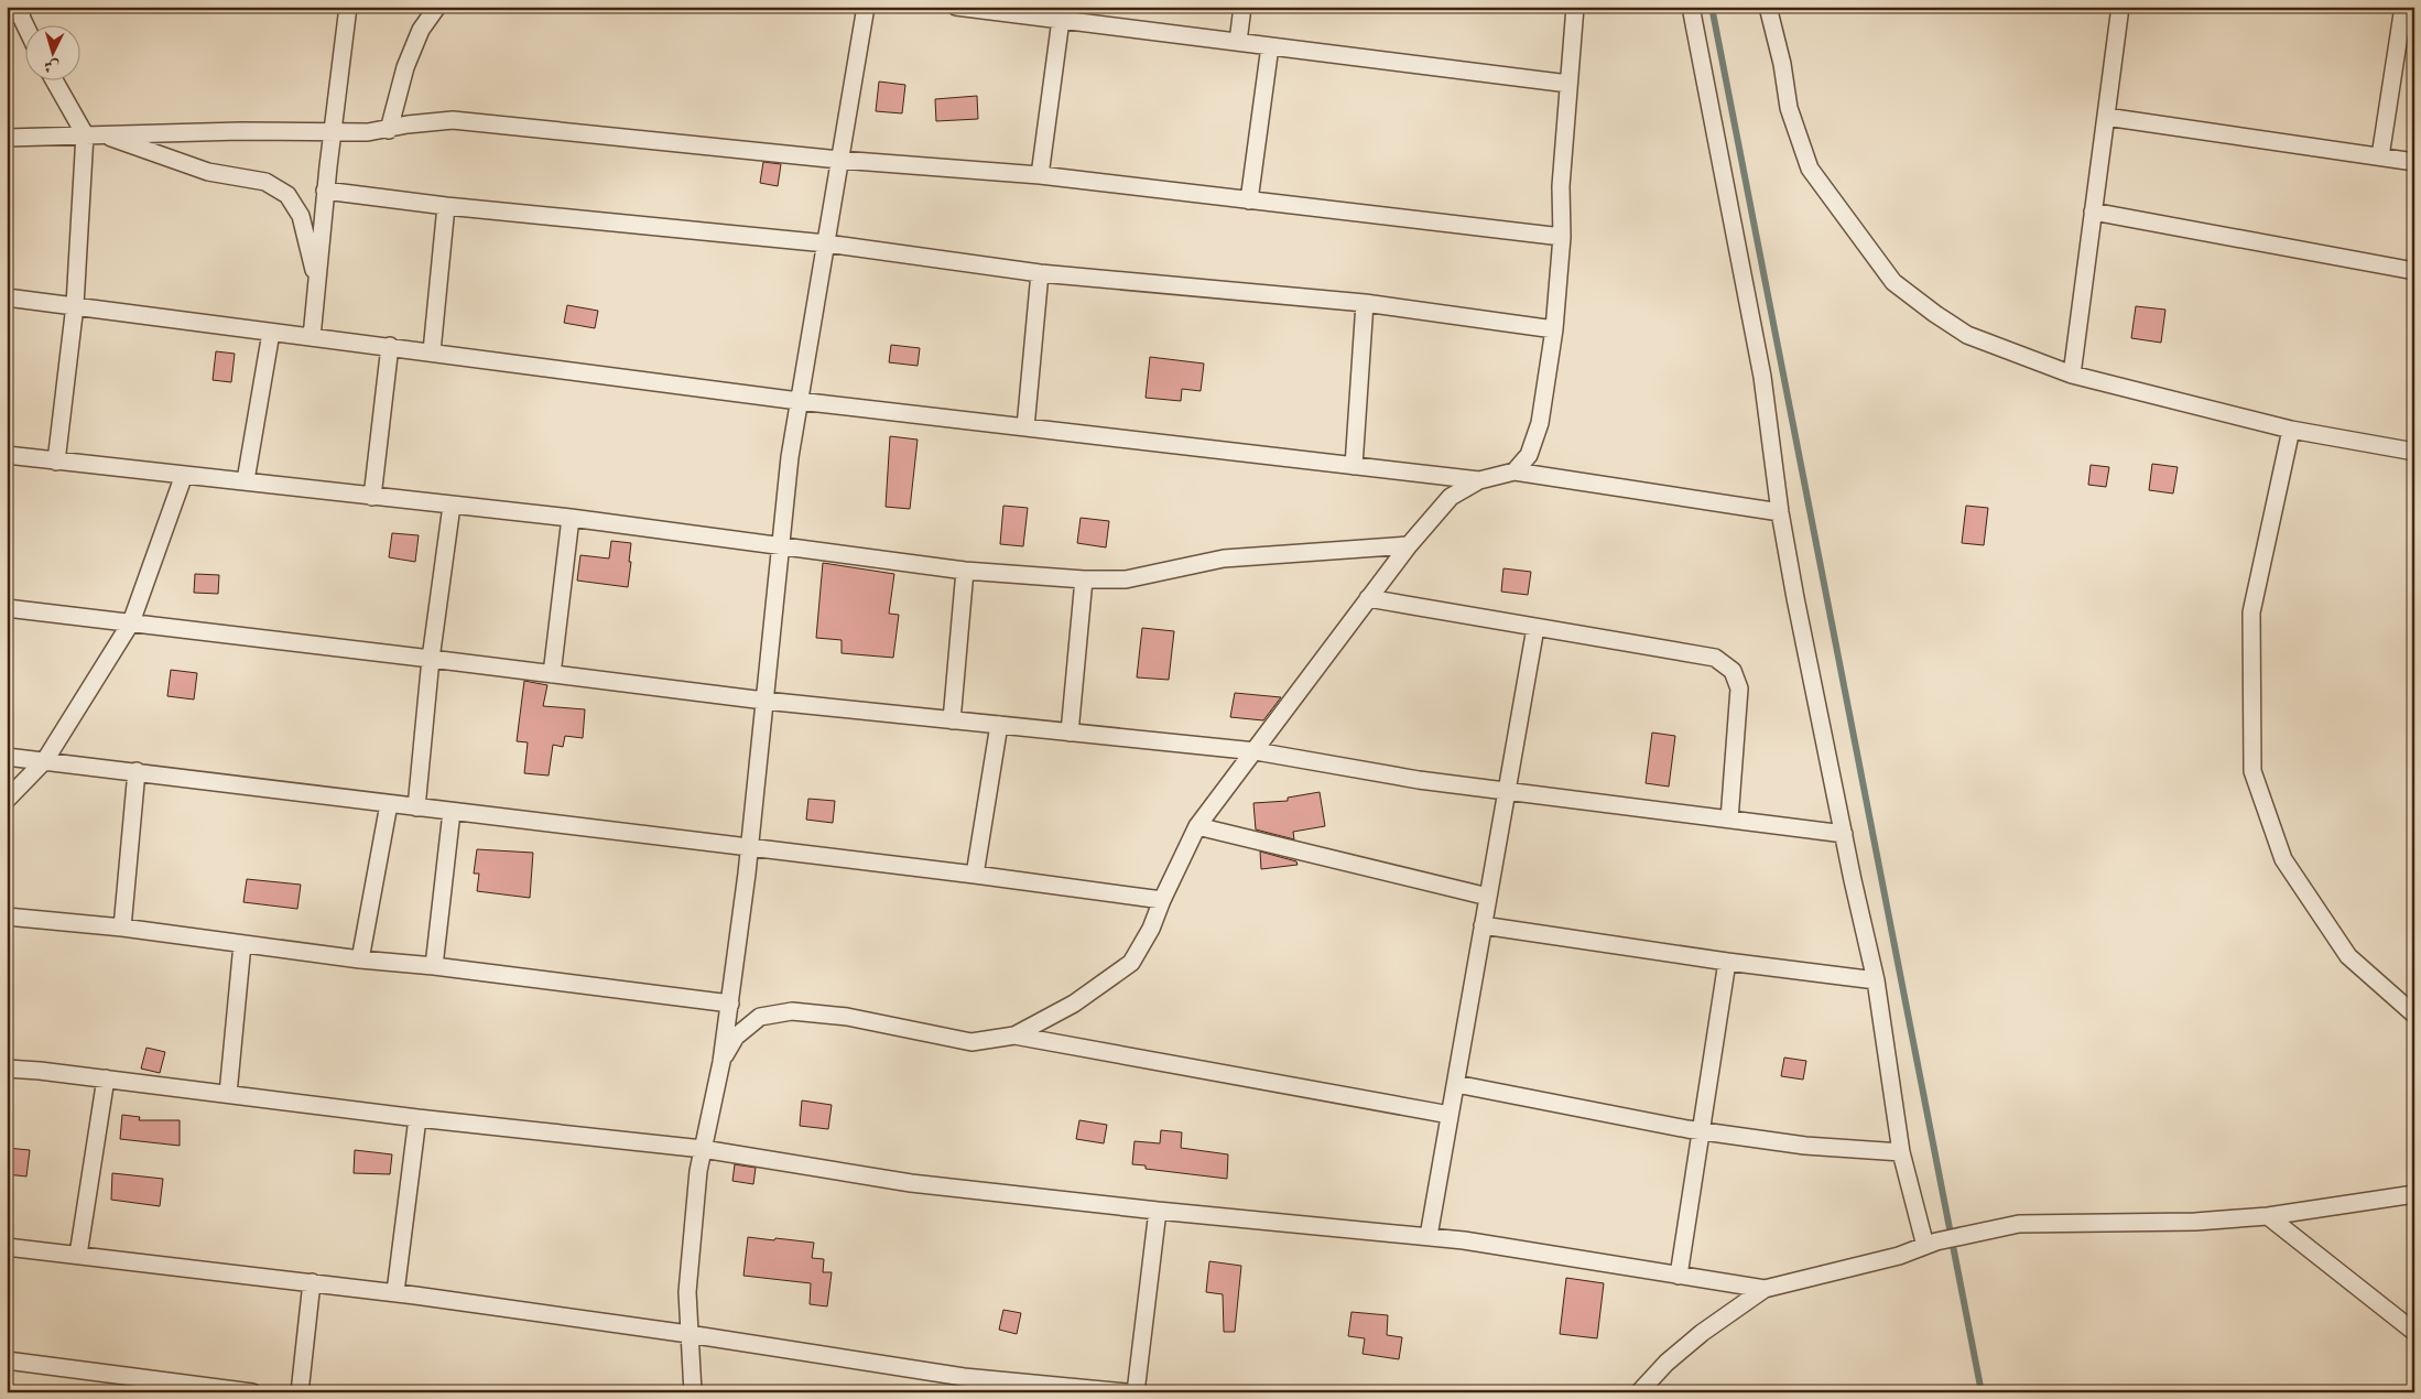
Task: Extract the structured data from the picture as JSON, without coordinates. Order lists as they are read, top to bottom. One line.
{"north":"bottom"}
